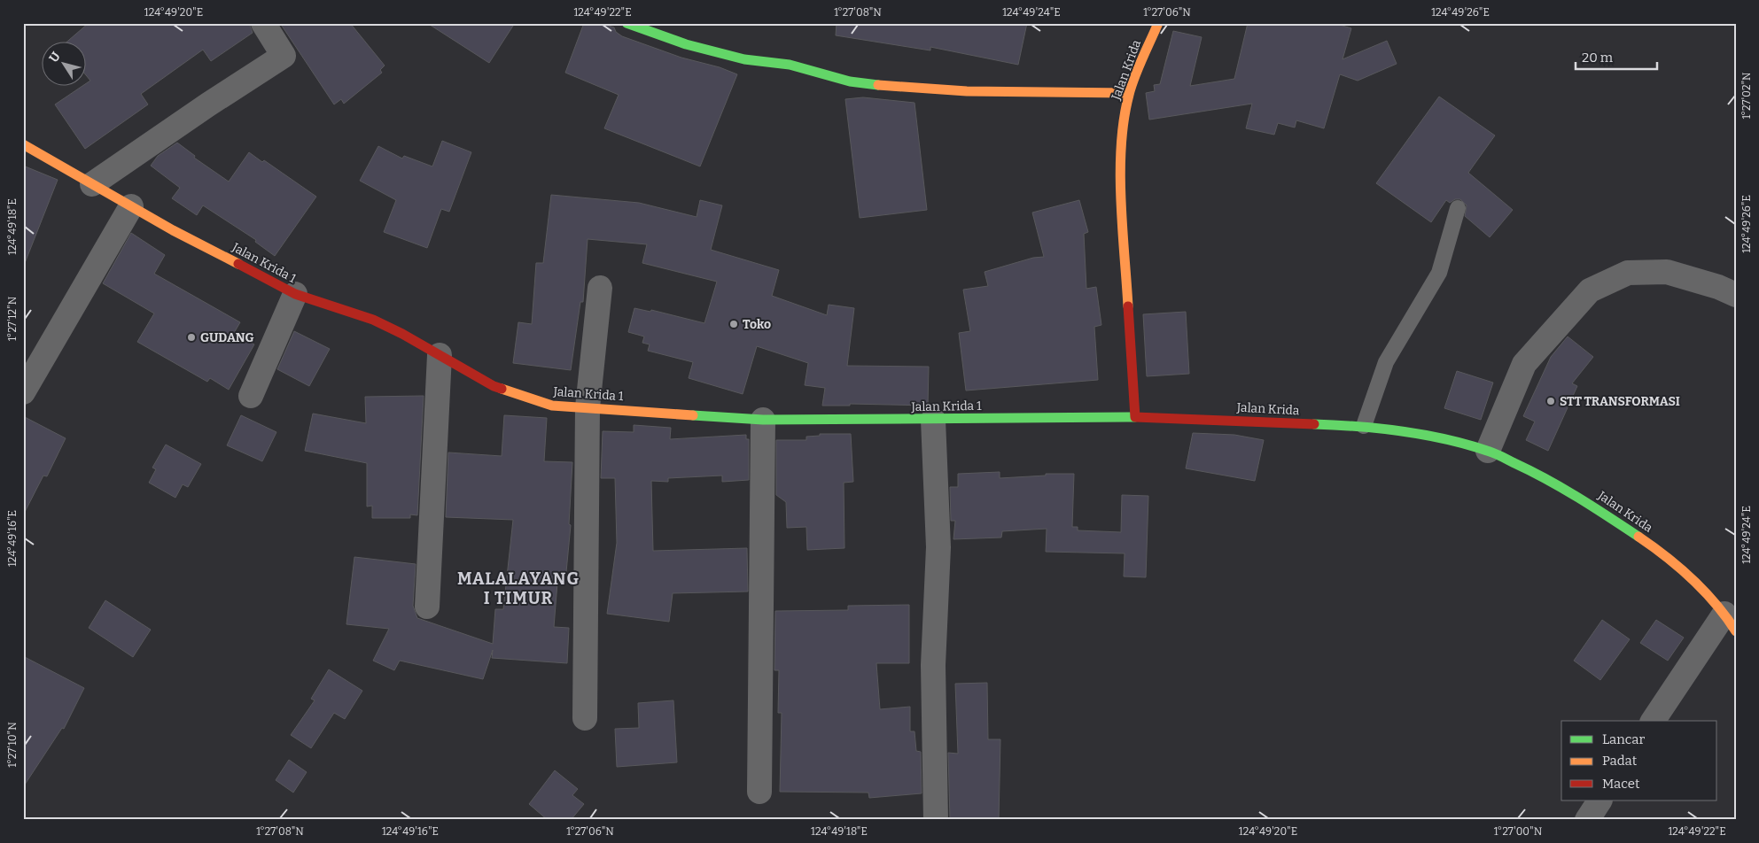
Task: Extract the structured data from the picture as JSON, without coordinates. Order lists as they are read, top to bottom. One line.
{"streets":{"street":["Jalan Krida","Jalan Krida 1"]},"crossings":[["Jalan Krida","Jalan Krida 1"]],"districts":["MALALAYANG I TIMUR"],"places":["Toko","GUDANG","STT TRANSFORMASI"],"legend":["Lancar","Padat","Macet"],"scale_bar":"20 m","north":"top left","coordinates":["124°49'20\"E","124°49'22\"E","1°27'08\"N","124°49'24\"E","1°27'06\"N","124°49'26\"E","1°27'02\"N","124°49'18\"E","1°27'12\"N","124°49'16\"E","1°27'10\"N","1°27'00\"N"]}
